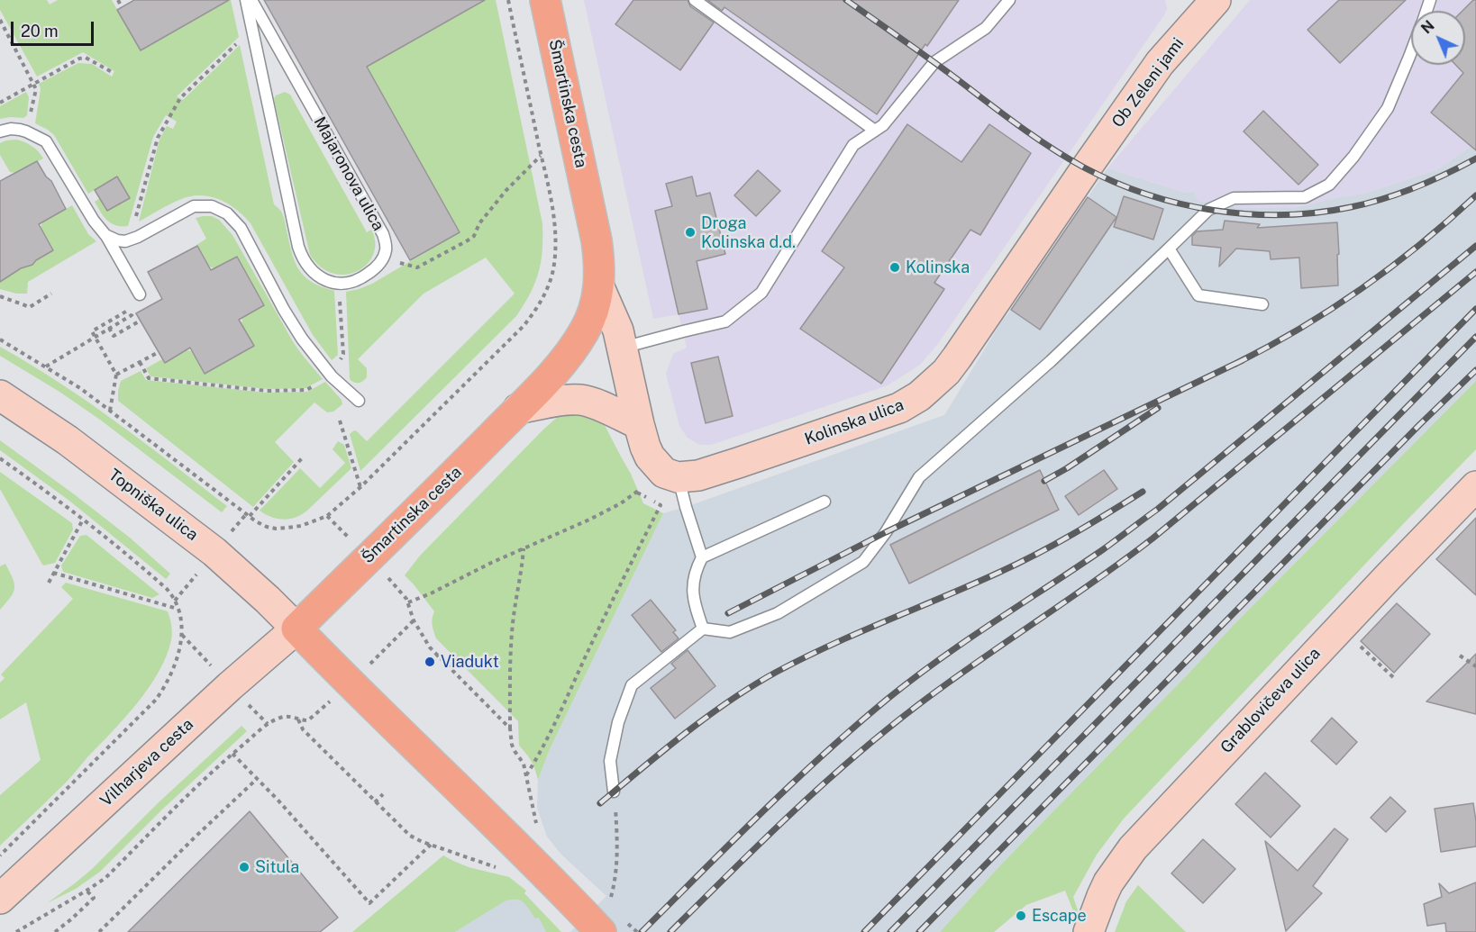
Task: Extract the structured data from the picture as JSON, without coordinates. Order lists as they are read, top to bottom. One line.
{"streets":{"main road":["Šmartinska cesta"],"street":["Ob Zeleni jami","Kolinska ulica","Topniška ulica","Grablovičeva ulica","Vilharjeva cesta"],"lane":["Majaronova ulica"]},"crossings":[["Ob Zeleni jami","Kolinska ulica"],["Šmartinska cesta","Topniška ulica"],["Šmartinska cesta","Vilharjeva cesta"],["Topniška ulica","Vilharjeva cesta"]],"places":["Droga Kolinska d.d.","Kolinska","Viadukt","Situla","Escape"],"scale_bar":"20 m","north":"top left"}
